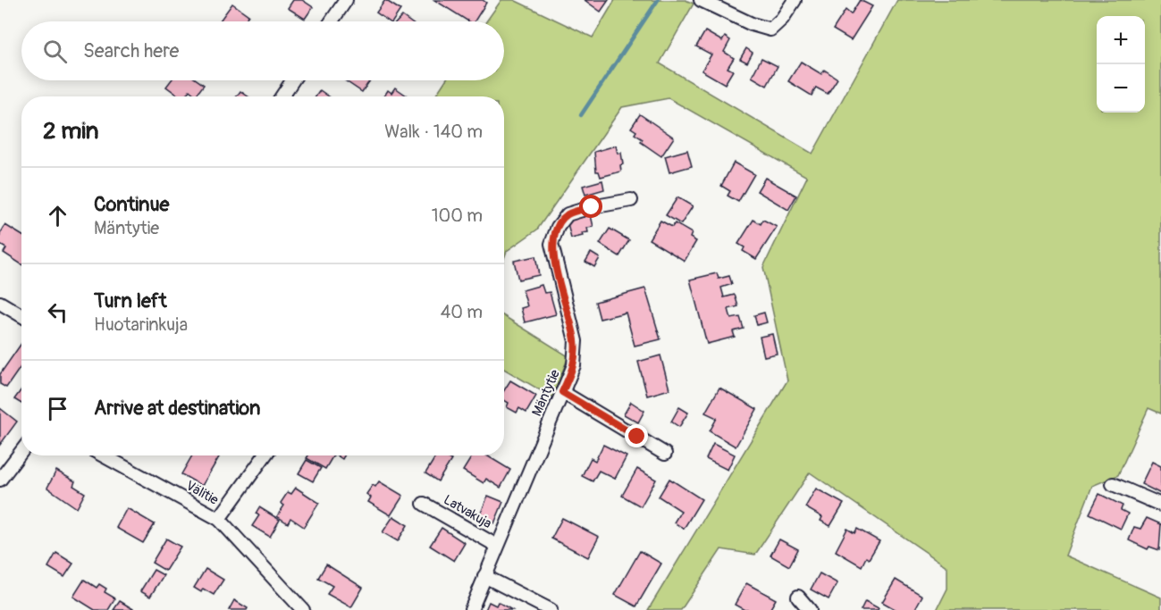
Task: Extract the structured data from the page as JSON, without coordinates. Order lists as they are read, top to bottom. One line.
{"streets":{"street":["Mäntytie","Välitie","Latvakuja"]},"crossings":[["Mäntytie","Latvakuja"]],"page":{"map_buttons":["+","−"],"search":"Search here","heading":["2 min","Walk · 140 m"],"list":[["Continue","Mäntytie","100 m"],["Turn left","Huotarinkuja","40 m"],"Arrive at destination"]}}
